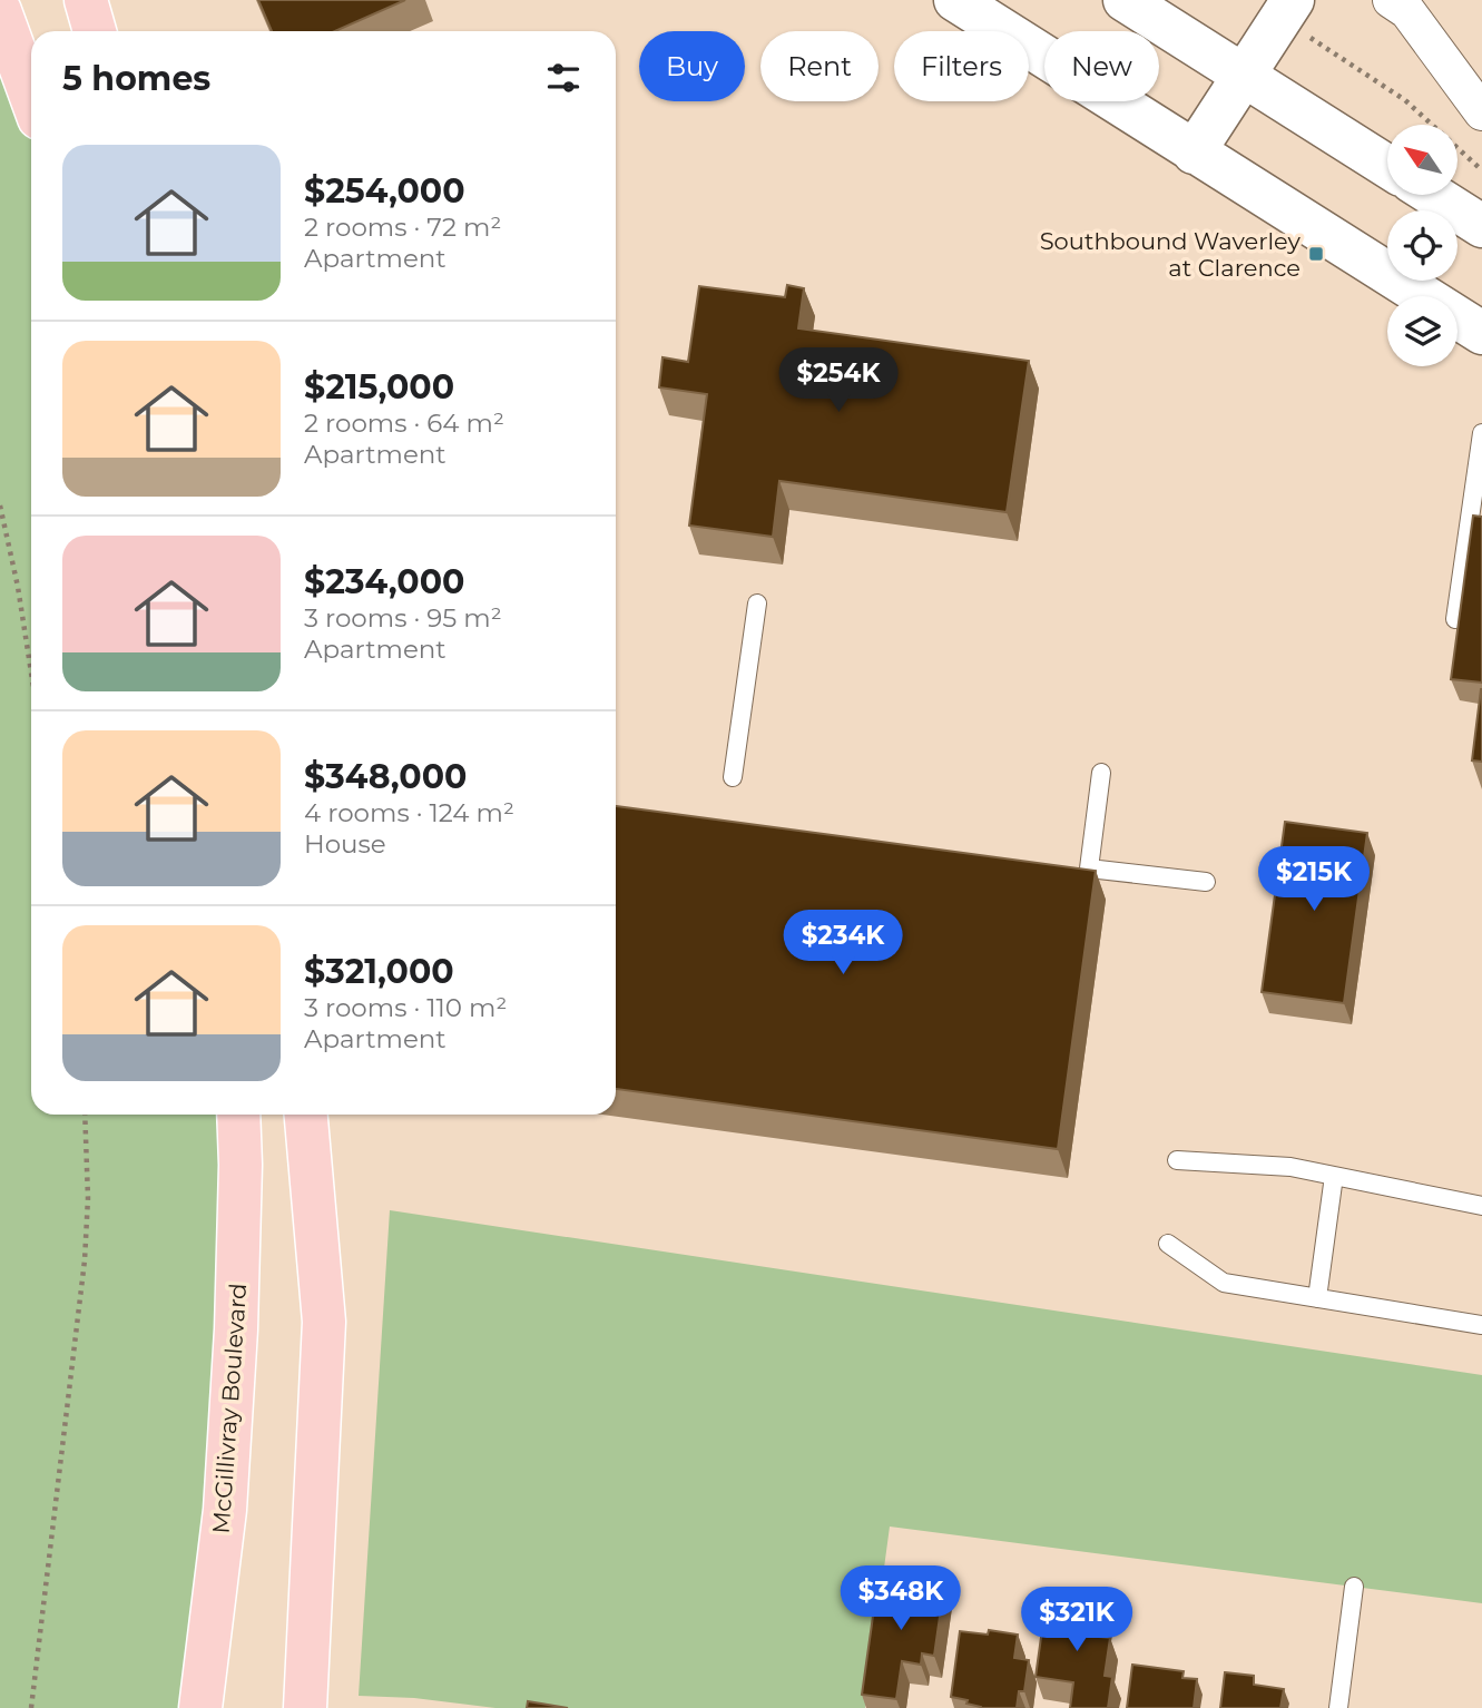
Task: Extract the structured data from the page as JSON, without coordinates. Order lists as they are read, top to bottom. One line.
{"streets":{"main road":["McGillivray Boulevard"]},"places":{"transit":["Southbound Waverley at Clarence"]},"north":"top left","page":{"chip":["Buy","Rent","Filters","New"],"heading":"5 homes","list":[{"name":"$254,000","note":"2 rooms · 72 m² · Apartment"},{"name":"$215,000","note":"2 rooms · 64 m² · Apartment"},{"name":"$234,000","note":"3 rooms · 95 m² · Apartment"},{"name":"$348,000","note":"4 rooms · 124 m² · House"},{"name":"$321,000","note":"3 rooms · 110 m² · Apartment"}],"price":["$254K","$215K","$234K","$348K","$321K"]}}
